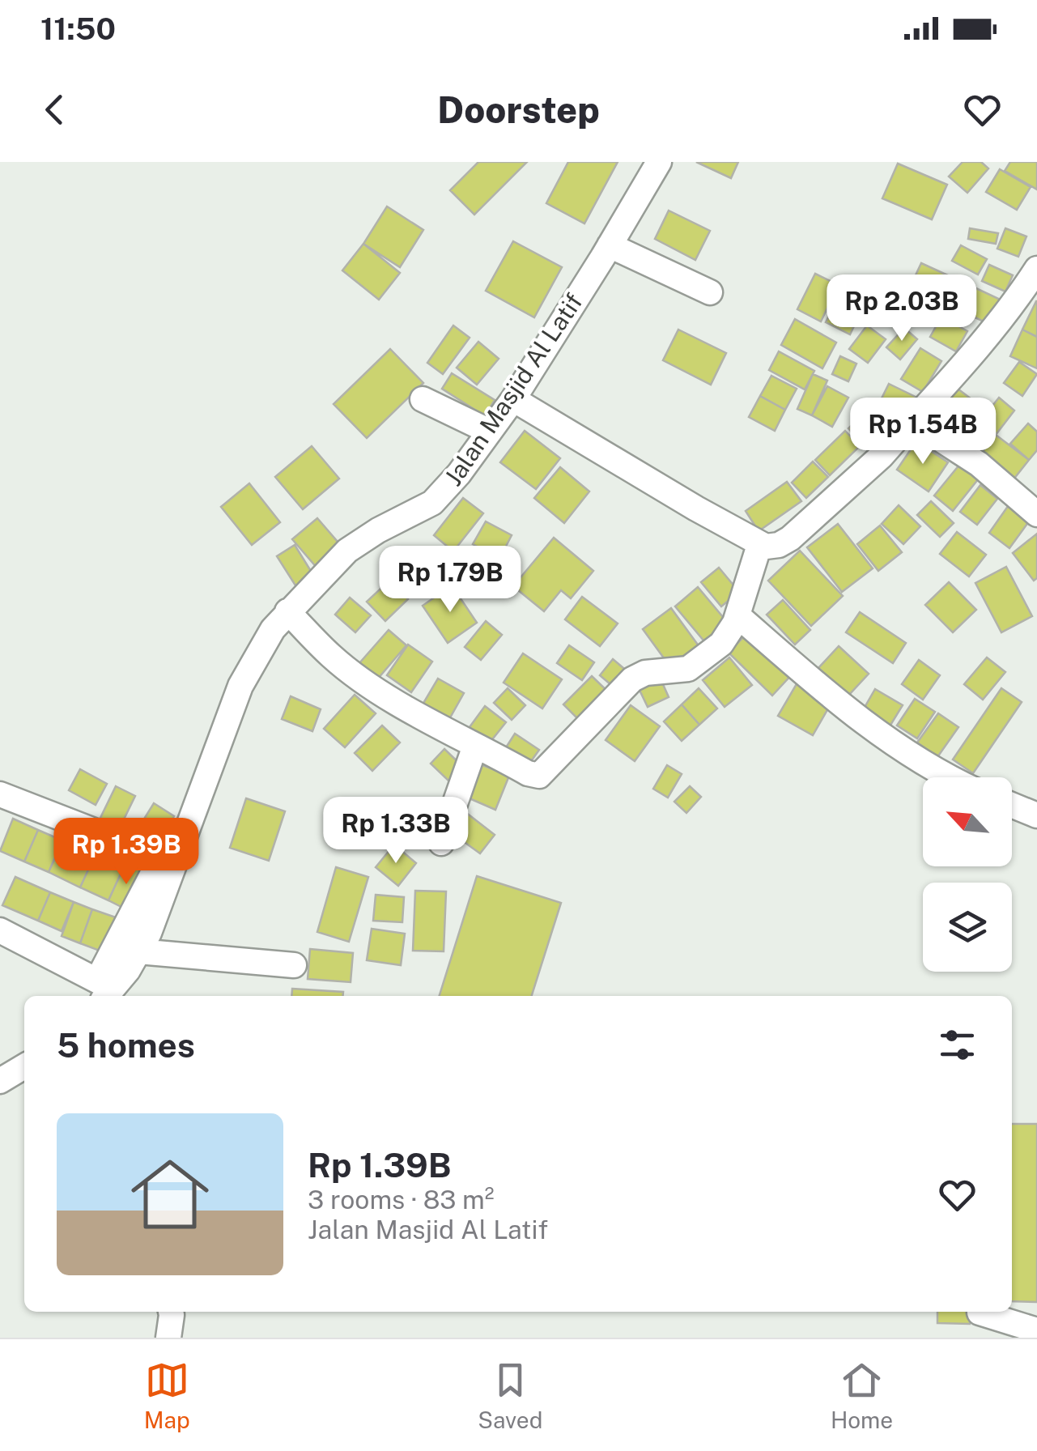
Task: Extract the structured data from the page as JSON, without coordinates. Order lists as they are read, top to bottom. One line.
{"streets":{"street":["Jalan Masjid Al Latif"]},"north":"top left","page":{"status":"11:50","header":"Doorstep","price":["Rp 2.03B","Rp 1.54B","Rp 1.79B","Rp 1.33B","Rp 1.39B"],"heading":"5 homes","list":[{"name":"Rp 1.39B","note":"3 rooms · 83 m² · Jalan Masjid Al Latif"}],"tabs":["Map","Saved","Home"]}}
